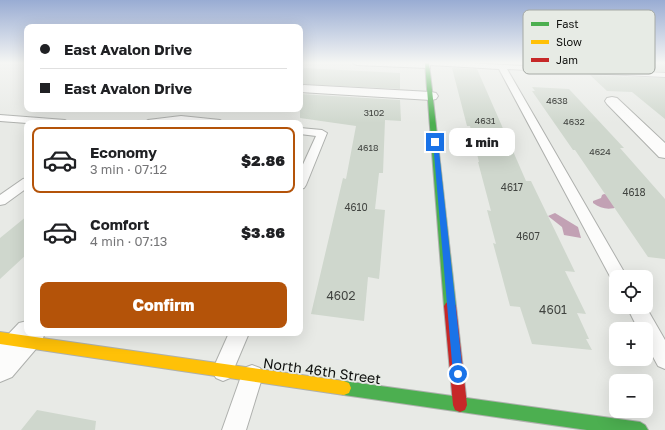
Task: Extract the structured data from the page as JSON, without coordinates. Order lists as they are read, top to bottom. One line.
{"streets":{"street":["North 46th Street"]},"house_numbers":["4638","3102","4631","4632","4618","4624","4617","4618","4610","4607","4602","4601"],"legend":["Fast","Slow","Jam"],"page":{"banner":["East Avalon Drive","East Avalon Drive"],"list":[{"name":"Economy","note":"3 min · 07:12","value":"$2.86"},{"name":"Comfort","note":"4 min · 07:13","value":"$3.86"}],"bubble":"1 min","map_buttons":["+","−"],"buttons":"Confirm"}}
